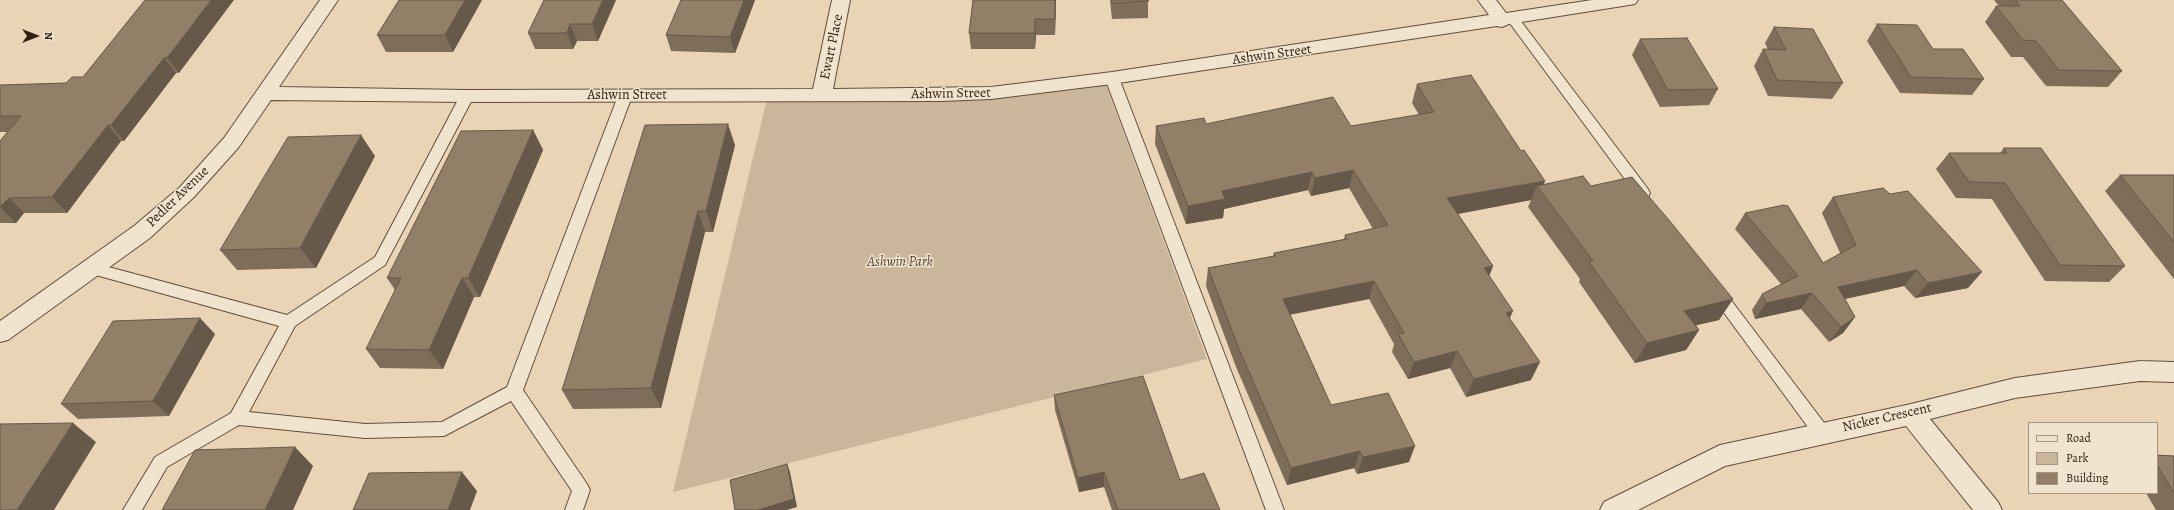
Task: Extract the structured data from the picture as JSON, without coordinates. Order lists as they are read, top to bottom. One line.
{"streets":{"street":["Ewart Place","Ashwin Street","Pedler Avenue","Nicker Crescent"]},"crossings":[["Ewart Place","Ashwin Street"],["Ashwin Street","Pedler Avenue"]],"parks":["Ashwin Park"],"legend":["Road","Park","Building"],"north":"right"}
